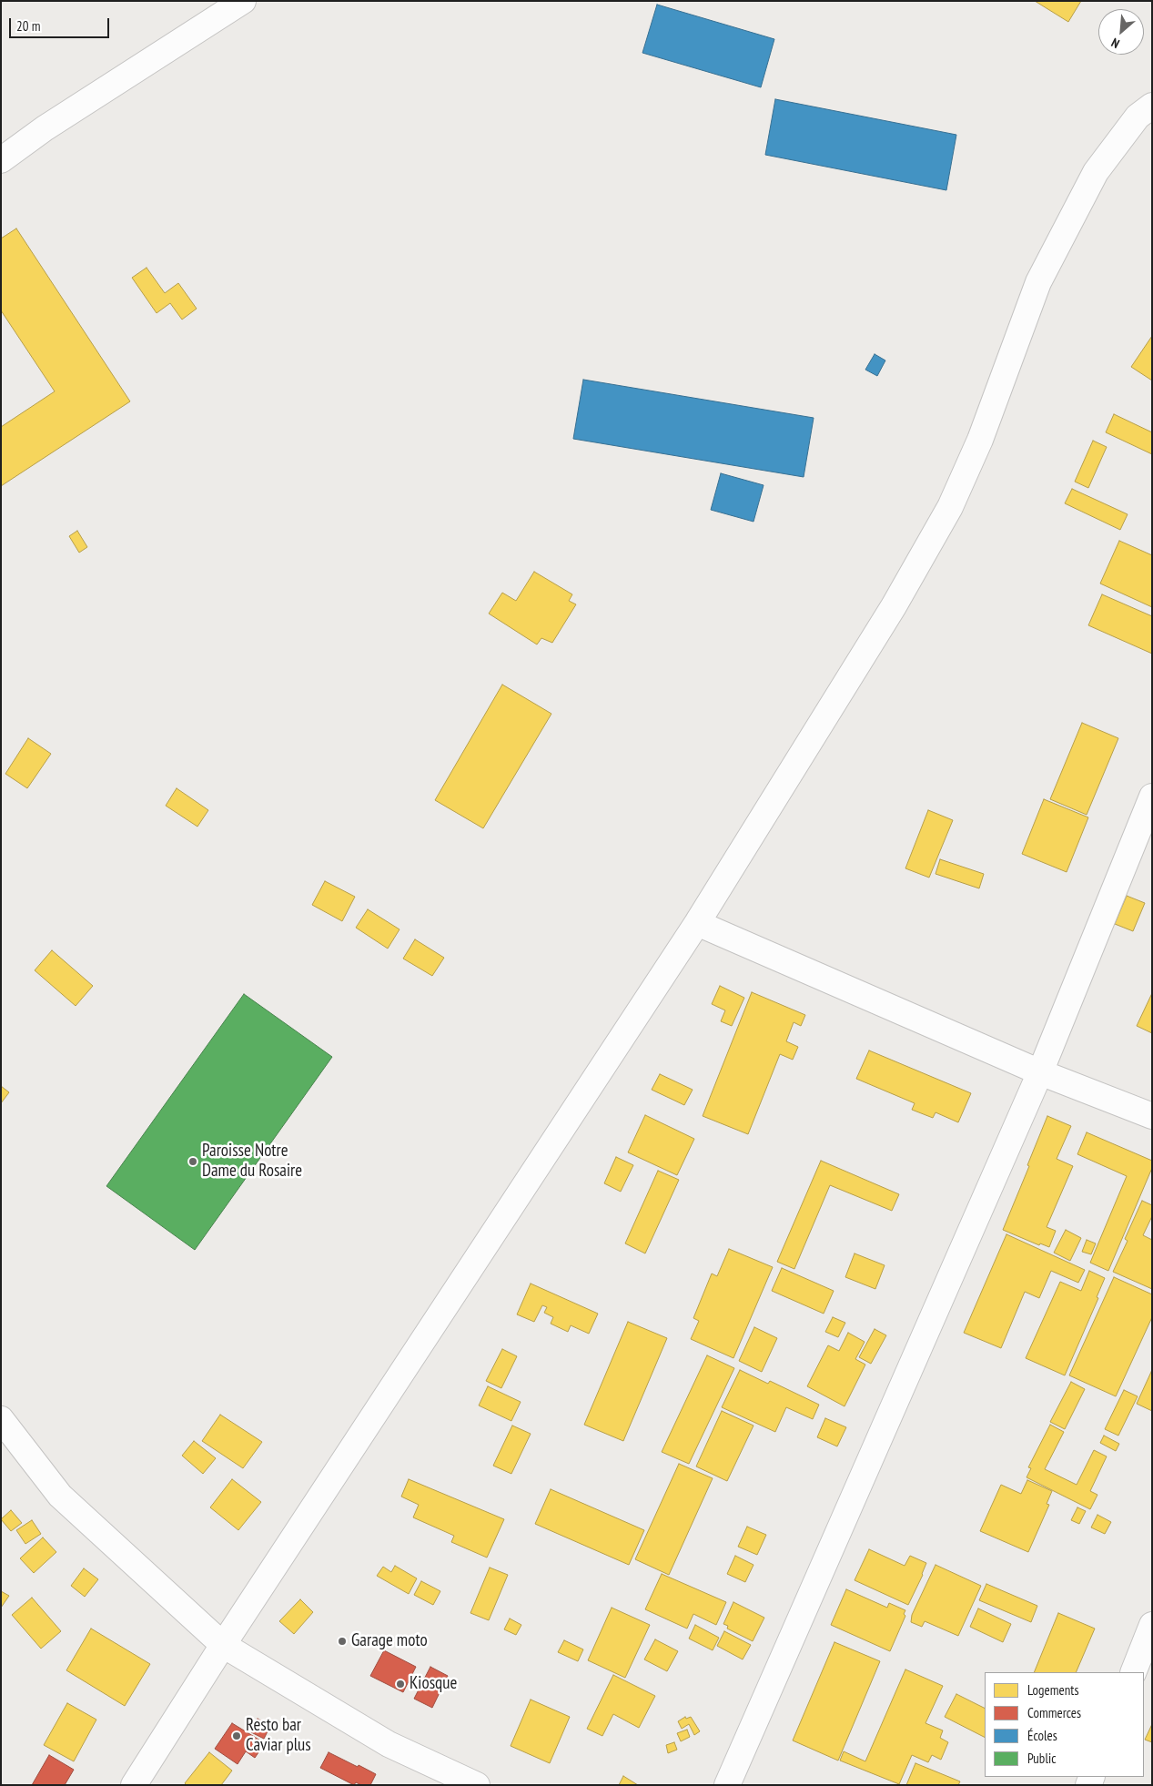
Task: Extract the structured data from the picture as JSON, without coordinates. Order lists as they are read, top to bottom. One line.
{"places":["Paroisse Notre Dame du Rosaire","Garage moto","Kiosque","Resto bar Caviar plus"],"legend":["Logements","Commerces","Écoles","Public"],"scale_bar":"20 m","north":"bottom left"}
